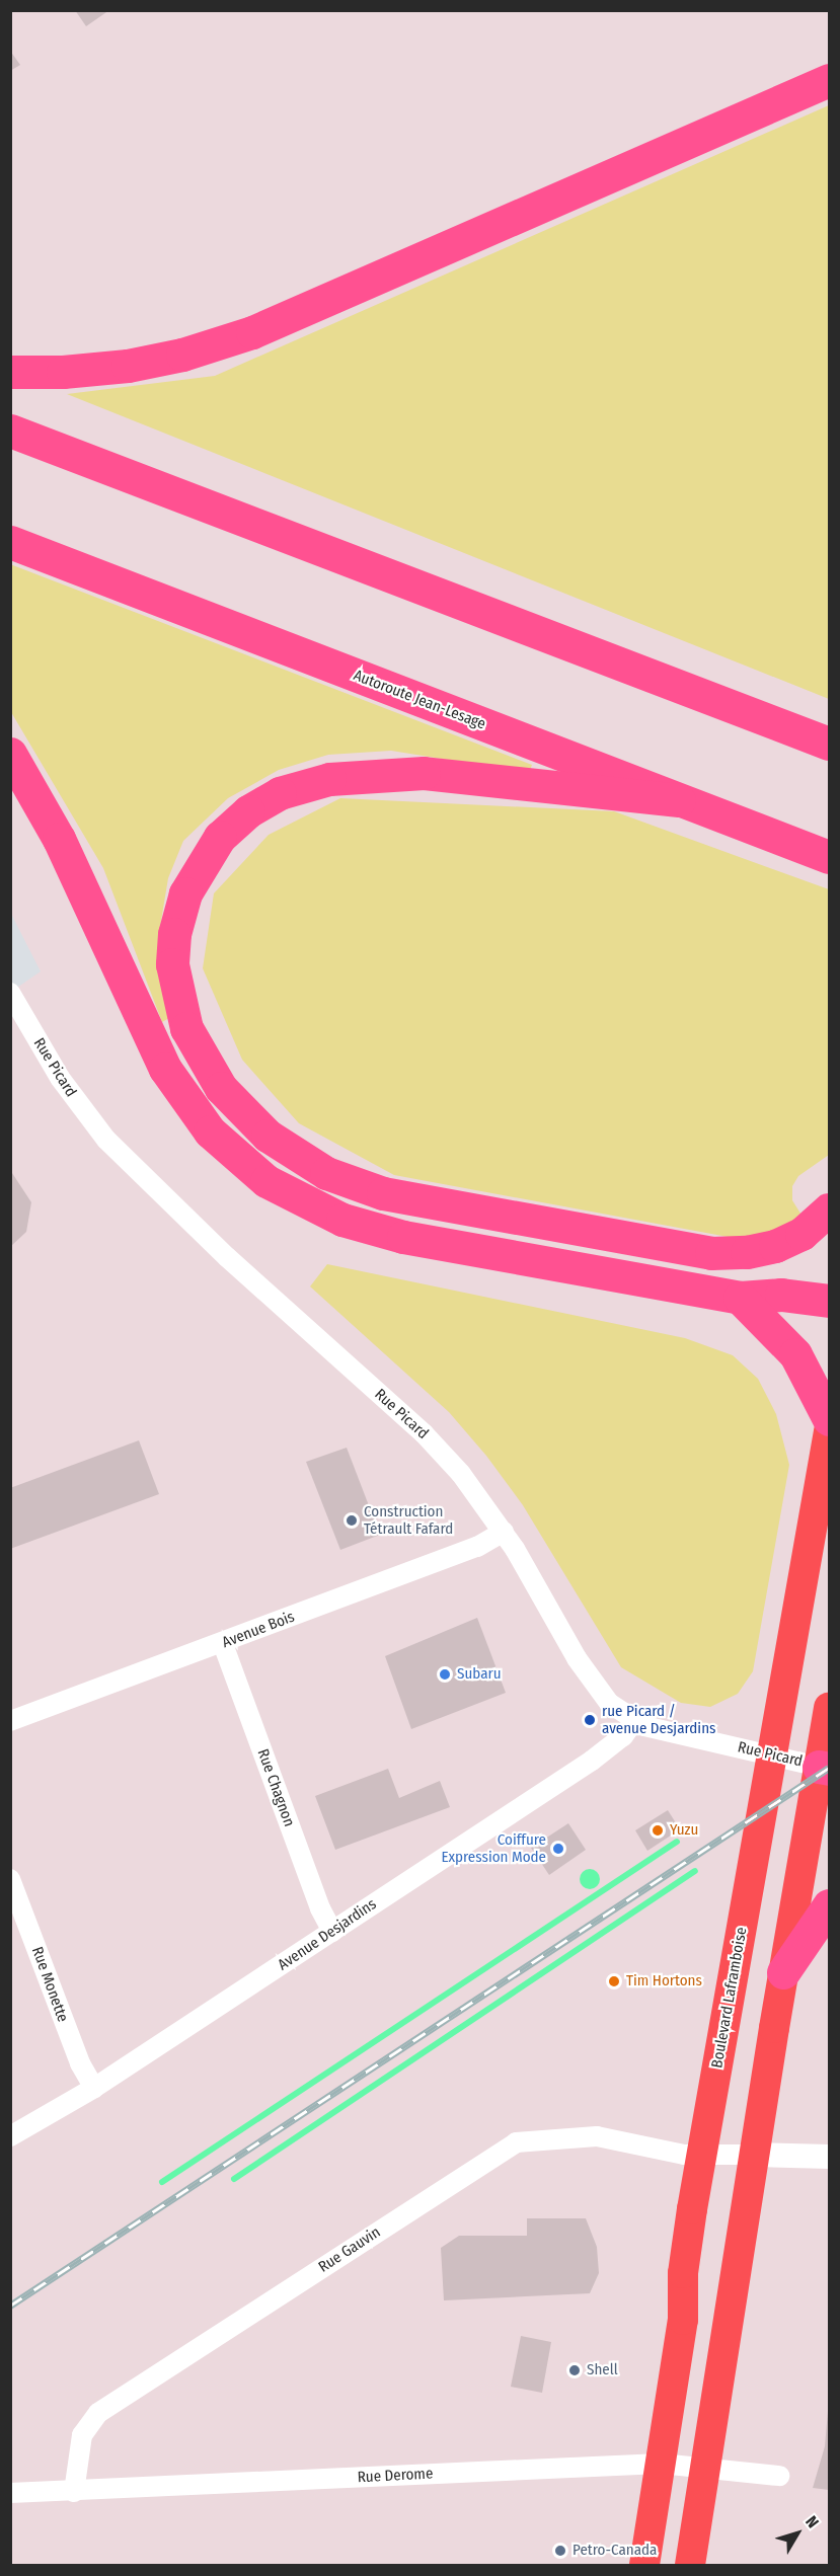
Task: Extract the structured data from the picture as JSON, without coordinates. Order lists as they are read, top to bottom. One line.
{"streets":{"highway":["Autoroute Jean-Lesage"],"main road":["Boulevard Laframboise"],"street":["Rue Picard","Avenue Bois","Rue Chagnon","Avenue Desjardins","Rue Monette","Rue Gauvin","Rue Derome"]},"crossings":[["Rue Picard","Avenue Bois"],["Rue Picard","Avenue Desjardins"],["Rue Picard","Boulevard Laframboise"],["Avenue Bois","Rue Chagnon"],["Rue Chagnon","Avenue Desjardins"],["Avenue Desjardins","Rue Monette"],["Boulevard Laframboise","Rue Gauvin"],["Boulevard Laframboise","Rue Derome"],["Rue Gauvin","Rue Derome"]],"places":["Construction Tétrault Fafard","Subaru","rue Picard / avenue Desjardins","Yuzu","Coiffure Expression Mode","Tim Hortons","Shell","Petro-Canada"],"north":"top right"}
